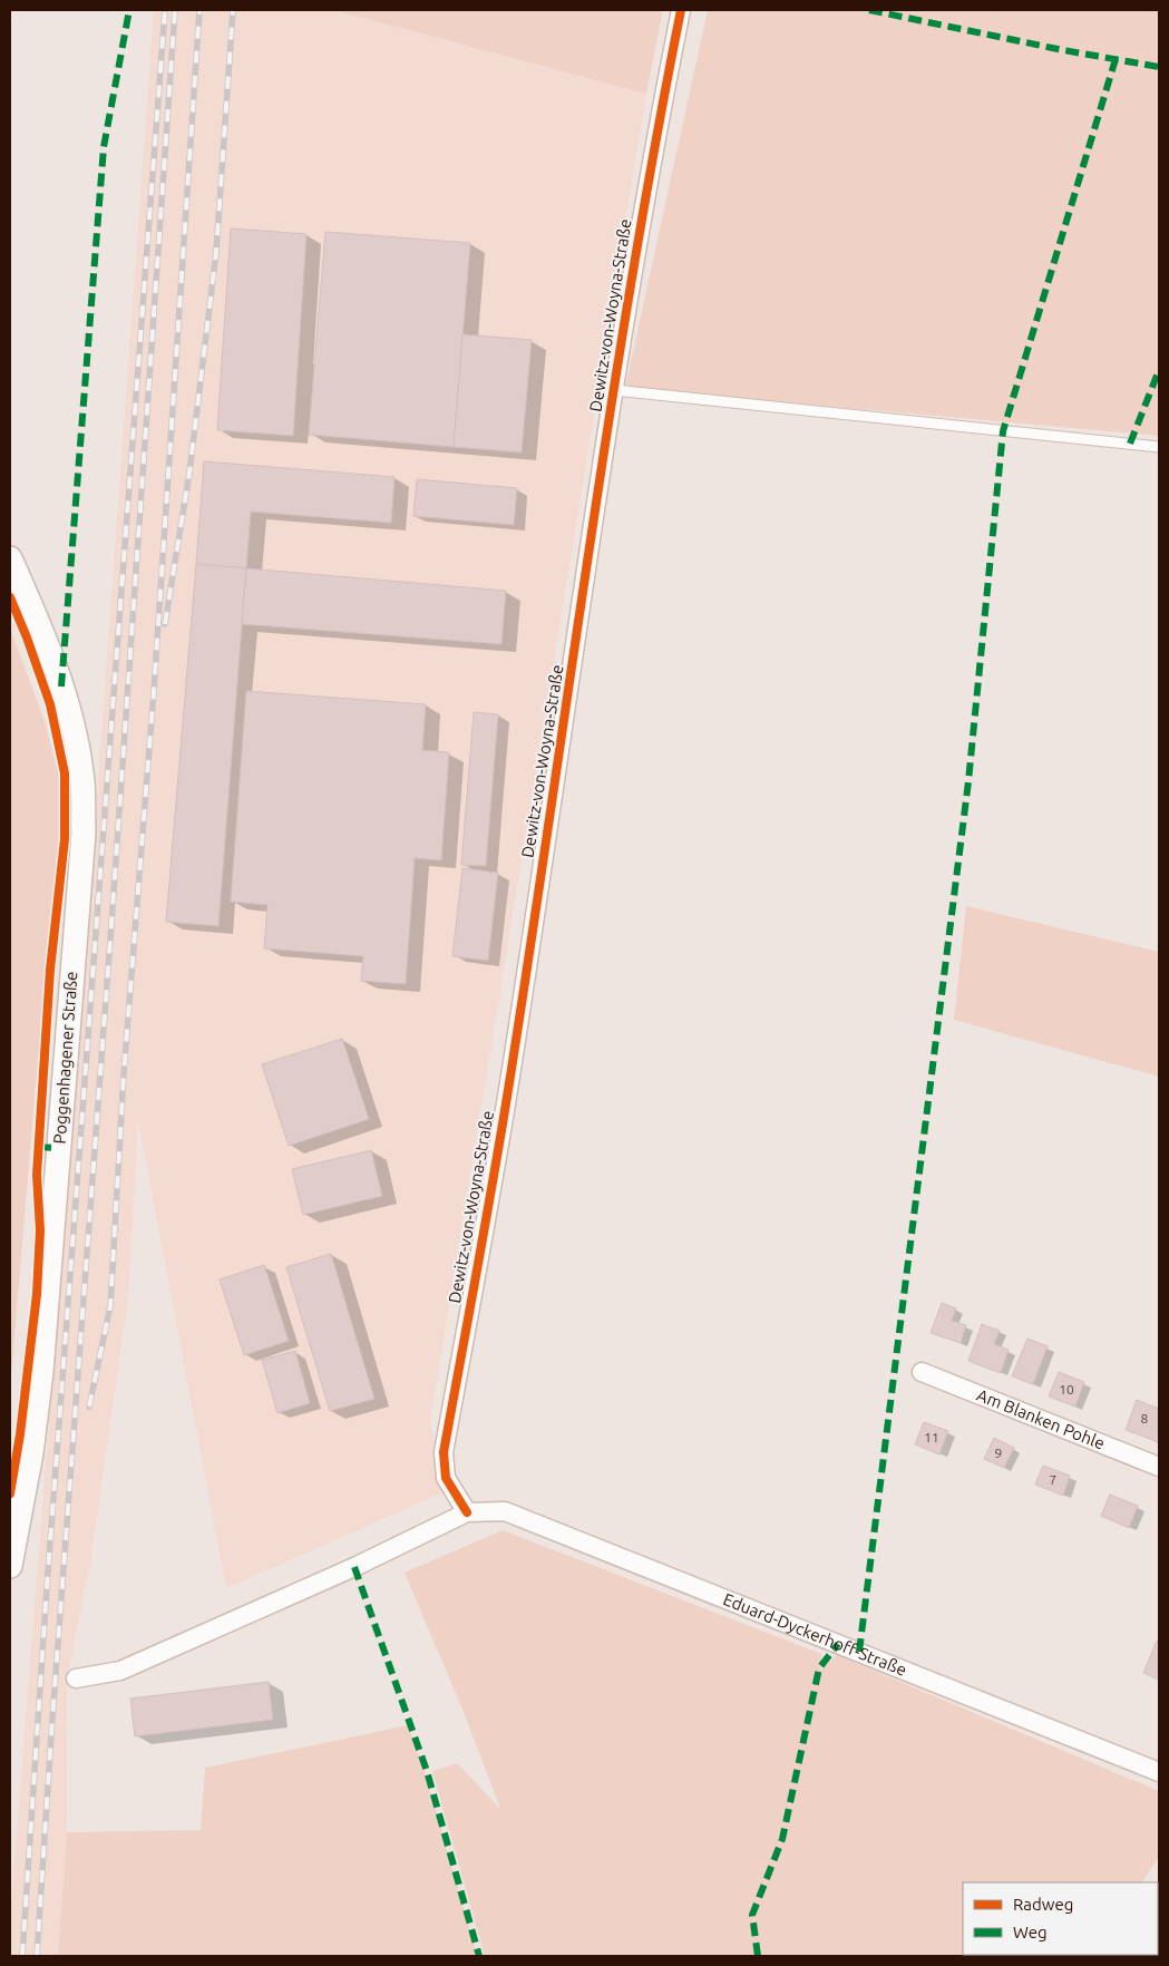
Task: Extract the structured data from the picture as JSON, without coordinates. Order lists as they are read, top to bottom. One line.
{"streets":{"street":["Dewitz-von-Woyna-Straße","Poggenhagener Straße","Am Blanken Pohle","Eduard-Dyckerhoff-Straße"]},"crossings":[["Dewitz-von-Woyna-Straße","Eduard-Dyckerhoff-Straße"]],"house_numbers":["10","8","11","9","7"],"legend":["Radweg","Weg"]}
